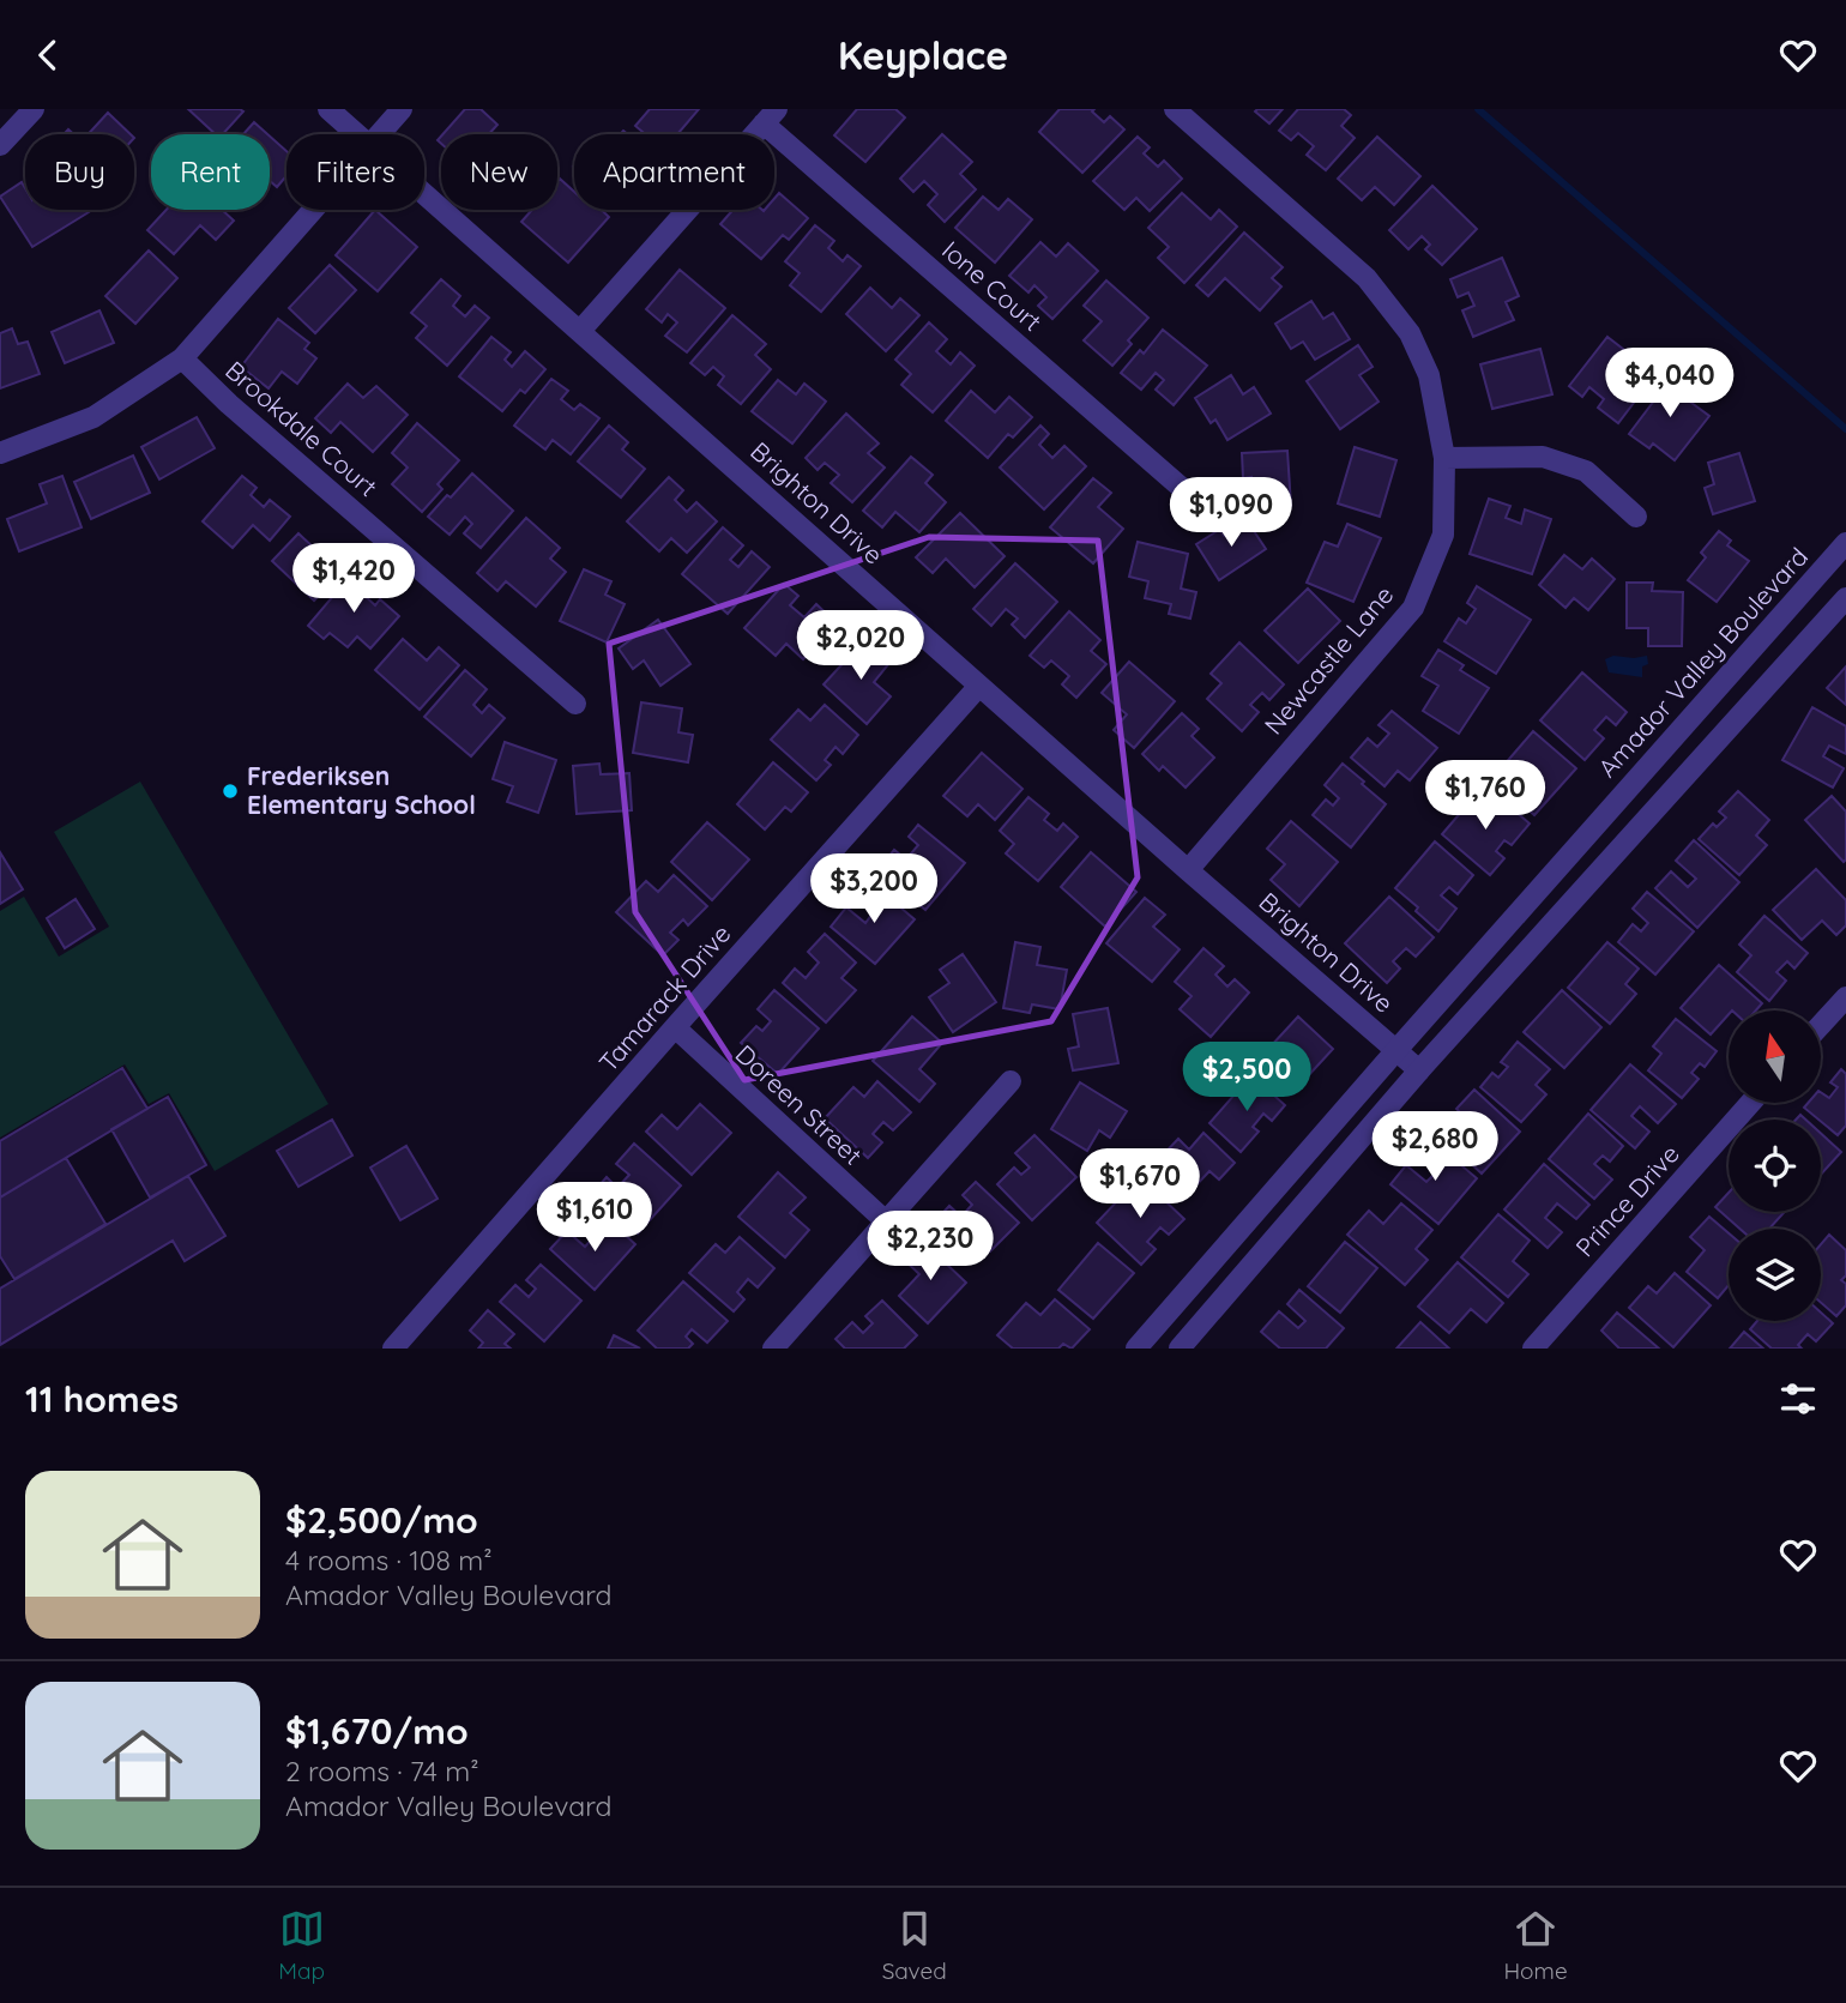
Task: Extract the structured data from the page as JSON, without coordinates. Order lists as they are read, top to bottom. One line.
{"streets":{"street":["Ione Court","Brookdale Court","Brighton Drive","Newcastle Lane","Amador Valley Boulevard","Tamarack Drive","Doreen Street","Prince Drive"]},"crossings":[["Brighton Drive","Newcastle Lane"],["Brighton Drive","Amador Valley Boulevard"],["Brighton Drive","Tamarack Drive"],["Tamarack Drive","Doreen Street"]],"places":["Frederiksen Elementary School"],"north":"top","page":{"header":"Keyplace","chip":["Buy","Rent","Filters","New","Apartment"],"price":["$4,040","$1,090","$1,420","$2,020","$1,760","$3,200","$2,500","$2,680","$1,670","$1,610","$2,230"],"heading":"11 homes","list":[{"name":"$2,500/mo","note":"4 rooms · 108 m² · Amador Valley Boulevard"},{"name":"$1,670/mo","note":"2 rooms · 74 m² · Amador Valley Boulevard"}],"tabs":["Map","Saved","Home"]}}
